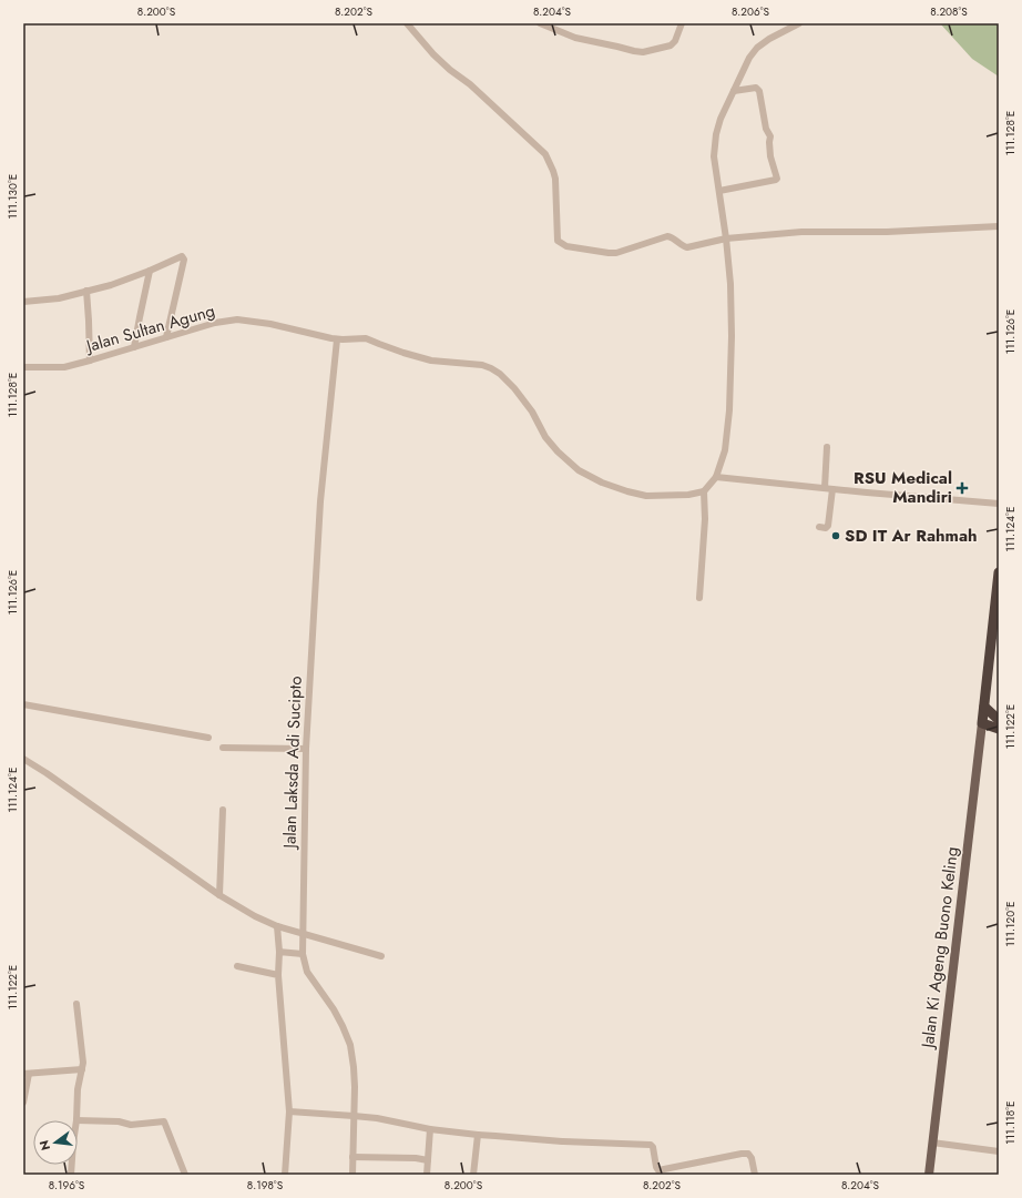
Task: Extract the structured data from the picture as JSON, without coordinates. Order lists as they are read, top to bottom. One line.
{"streets":{"main road":["Jalan Ki Ageng Buono Keling"],"street":["Jalan Sultan Agung","Jalan Laksda Adi Sucipto"]},"crossings":[["Jalan Sultan Agung","Jalan Laksda Adi Sucipto"]],"places":{"health":["RSU Medical Mandiri"],"other":["SD IT Ar Rahmah"]},"north":"left","coordinates":["8.200°S","8.202°S","8.204°S","8.206°S","8.208°S","111.128°E","111.130°E","111.126°E","111.124°E","111.122°E","111.120°E","111.118°E","8.196°S","8.198°S"]}
